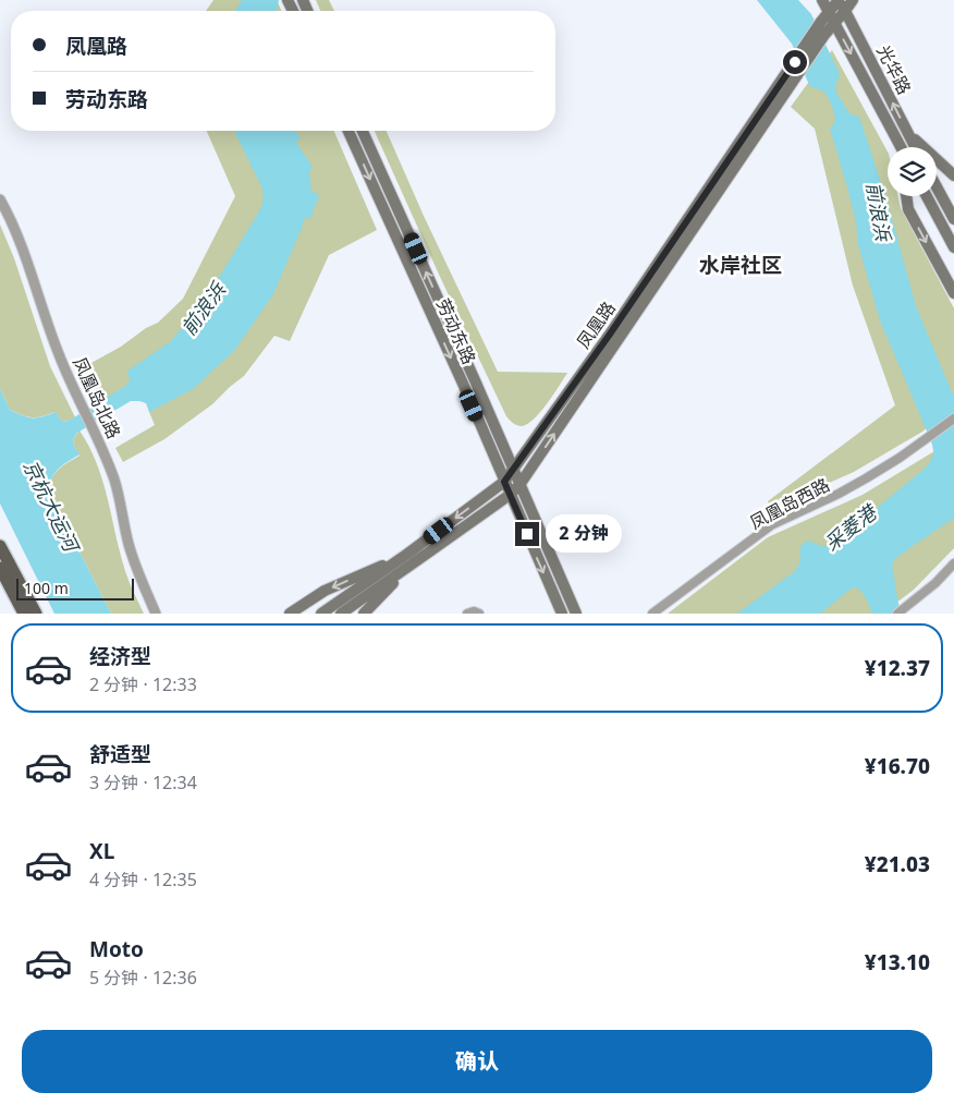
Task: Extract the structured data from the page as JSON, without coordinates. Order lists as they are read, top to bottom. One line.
{"streets":{"main road":["光华路","凤凰路","劳动东路"],"street":["凤凰岛北路","凤凰岛西路"]},"crossings":[["光华路","凤凰路"],["凤凰路","劳动东路"]],"districts":["水岸社区"],"water":["前浪浜","京杭大运河","采菱港"],"scale_bar":"100 m","page":{"banner":["凤凰路","劳动东路"],"bubble":"2 分钟","scale":"100 m","list":[{"name":"经济型","note":"2 分钟 · 12:33","value":"¥12.37"},{"name":"舒适型","note":"3 分钟 · 12:34","value":"¥16.70"},{"name":"XL","note":"4 分钟 · 12:35","value":"¥21.03"},{"name":"Moto","note":"5 分钟 · 12:36","value":"¥13.10"}],"buttons":"确认"}}
